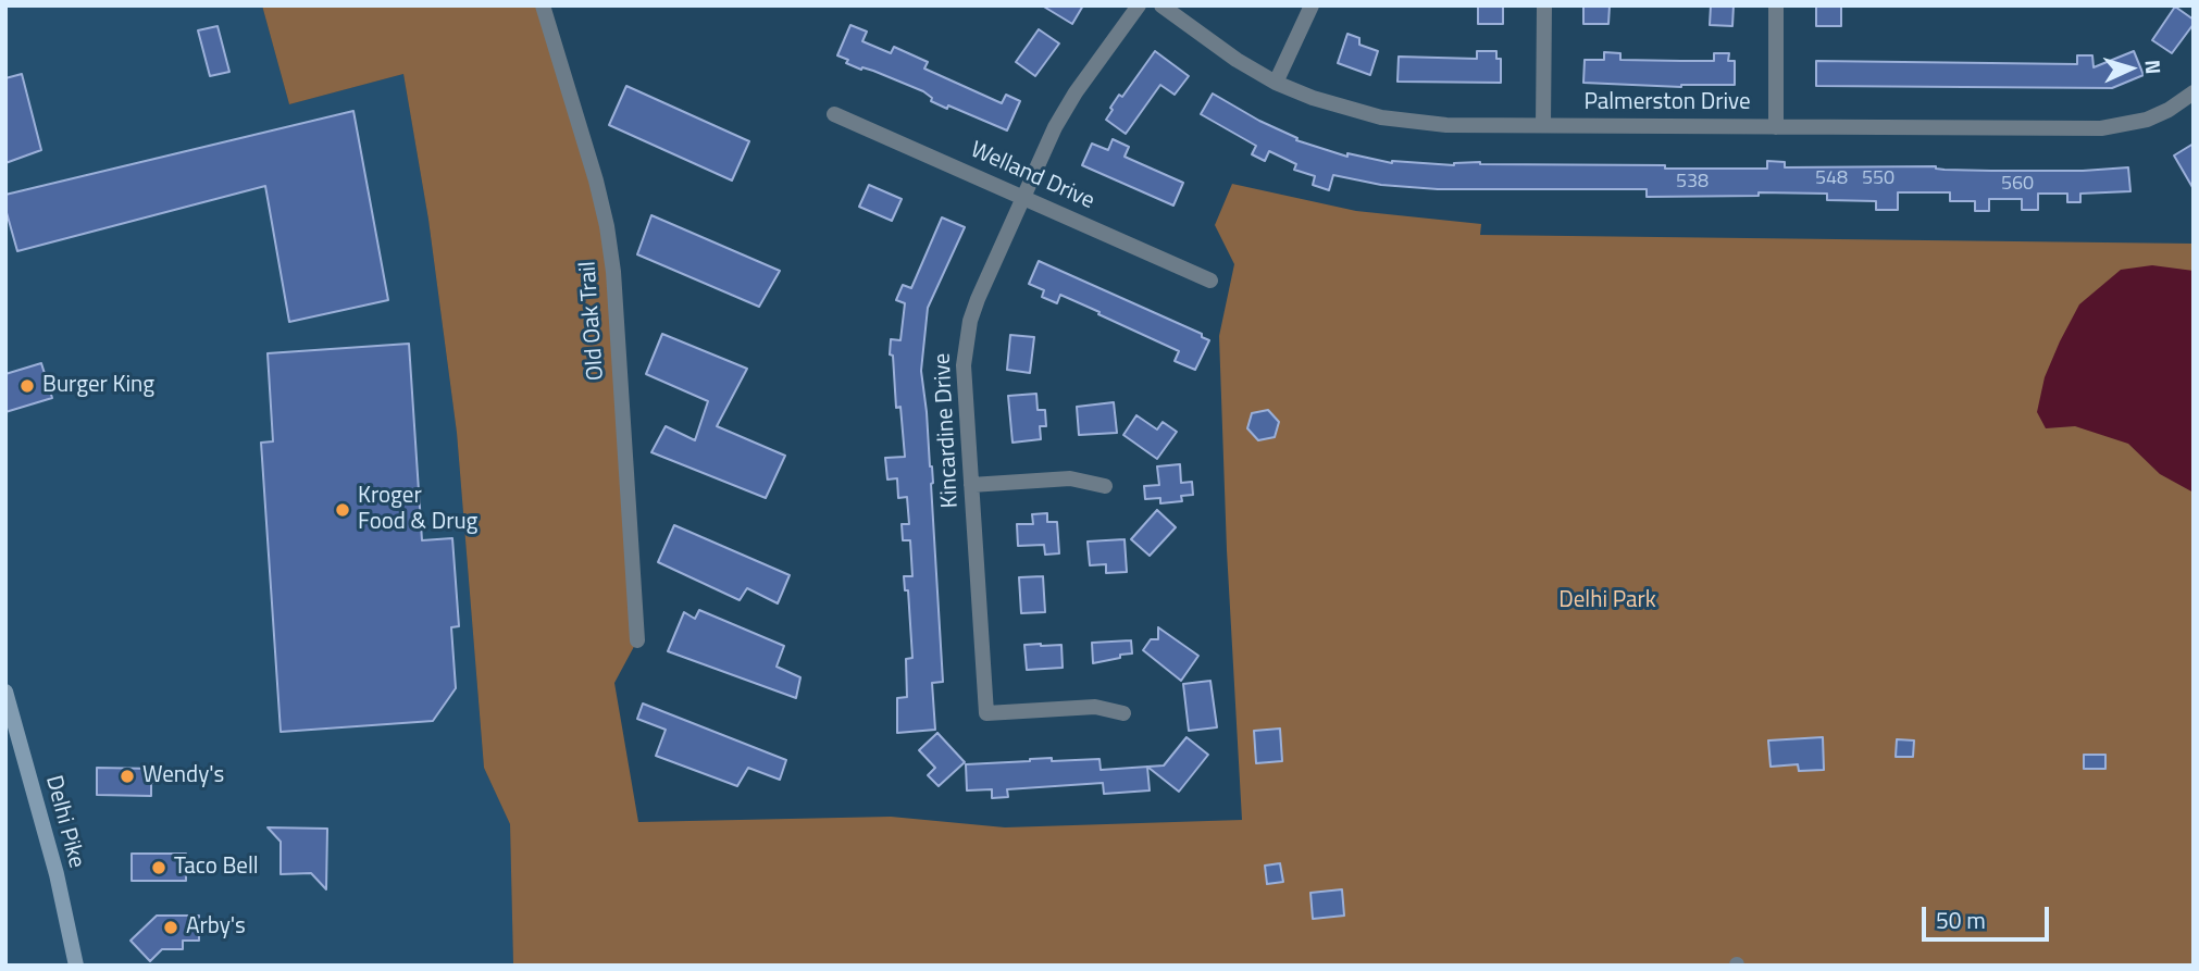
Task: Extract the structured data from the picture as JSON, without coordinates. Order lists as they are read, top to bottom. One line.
{"streets":{"street":["Palmerston Drive","Welland Drive","Old Oak Trail","Kincardine Drive","Delhi Pike"]},"crossings":[["Welland Drive","Kincardine Drive"]],"parks":["Delhi Park"],"places":["Burger King","Kroger Food & Drug","Wendy's","Taco Bell","Arby's"],"house_numbers":["548","550","538","560"],"scale_bar":"50 m","north":"right"}
